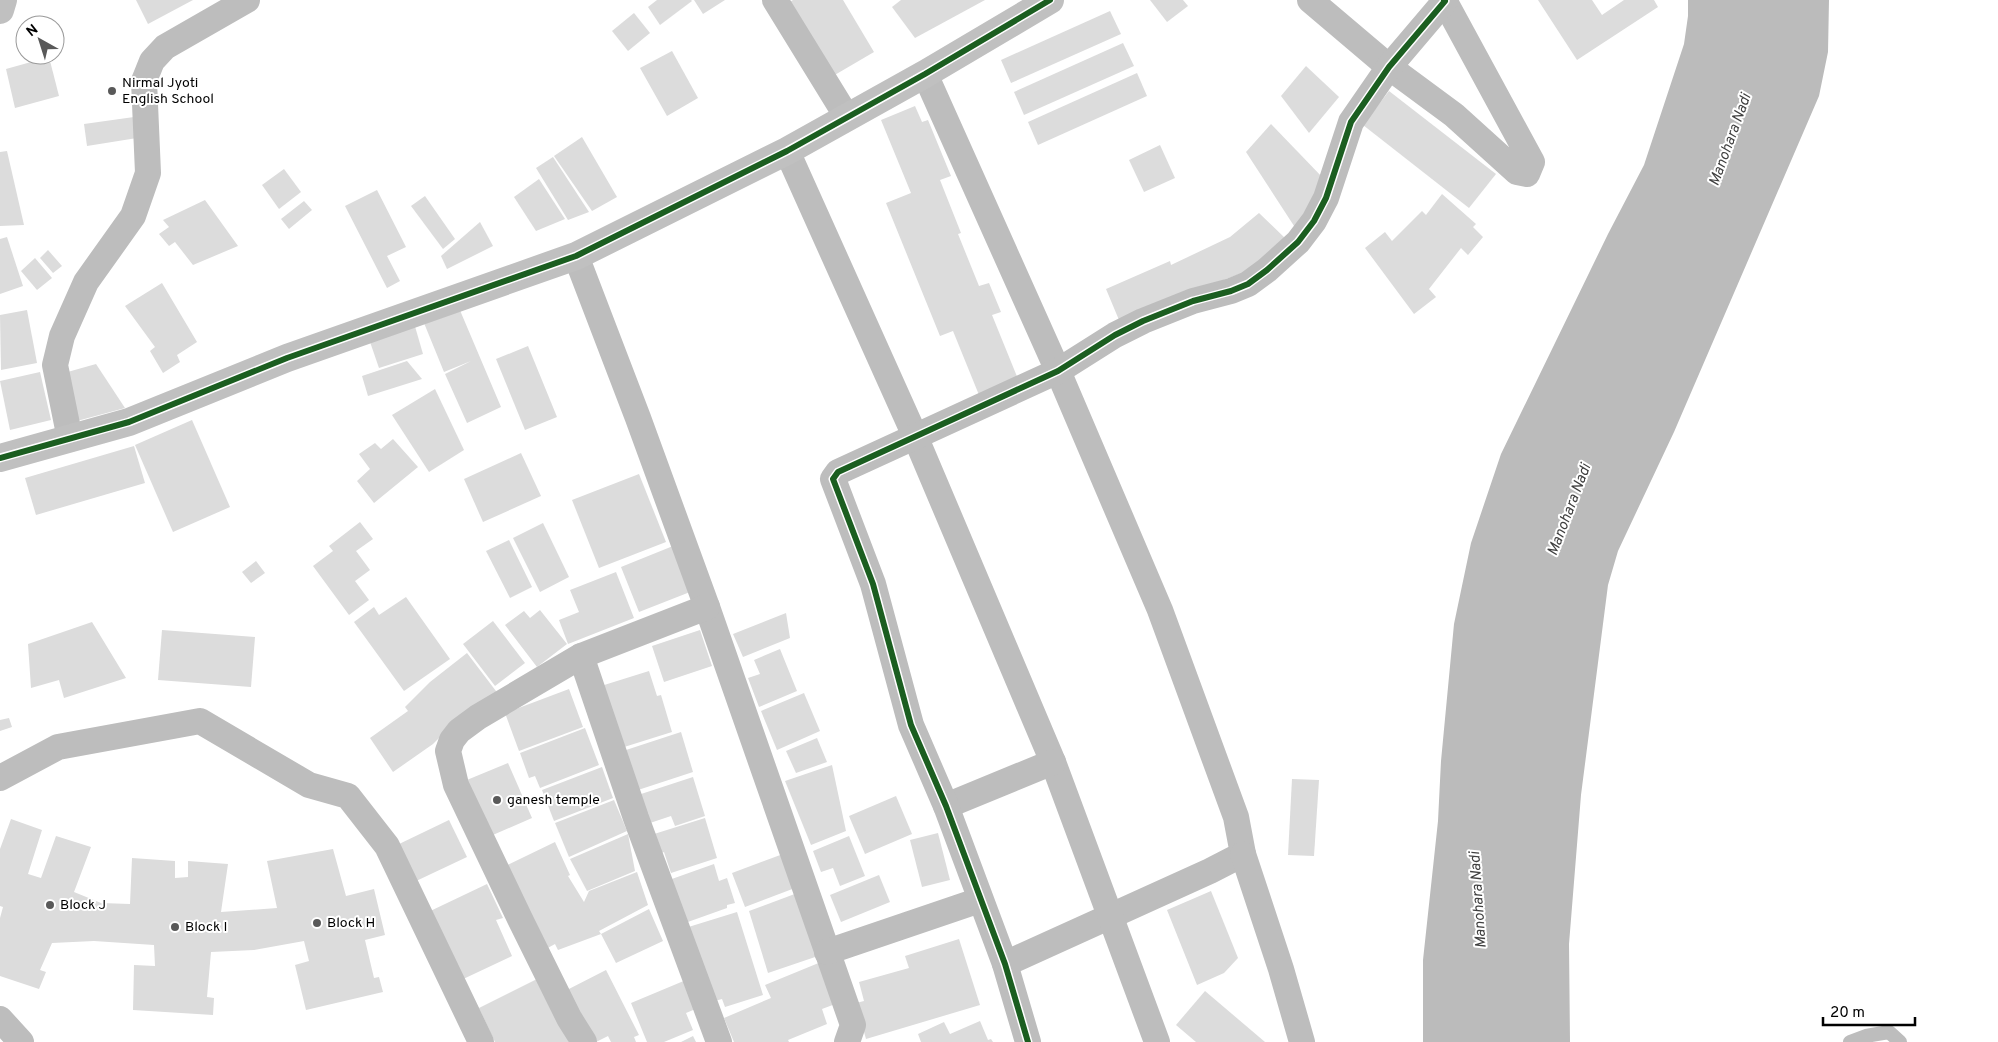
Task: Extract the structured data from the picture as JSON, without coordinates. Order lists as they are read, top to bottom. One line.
{"water":["Manohara Nadi"],"places":["Nirmal Jyoti English School","ganesh temple","Block J","Block H","Block I"],"scale_bar":"20 m","north":"top left"}
